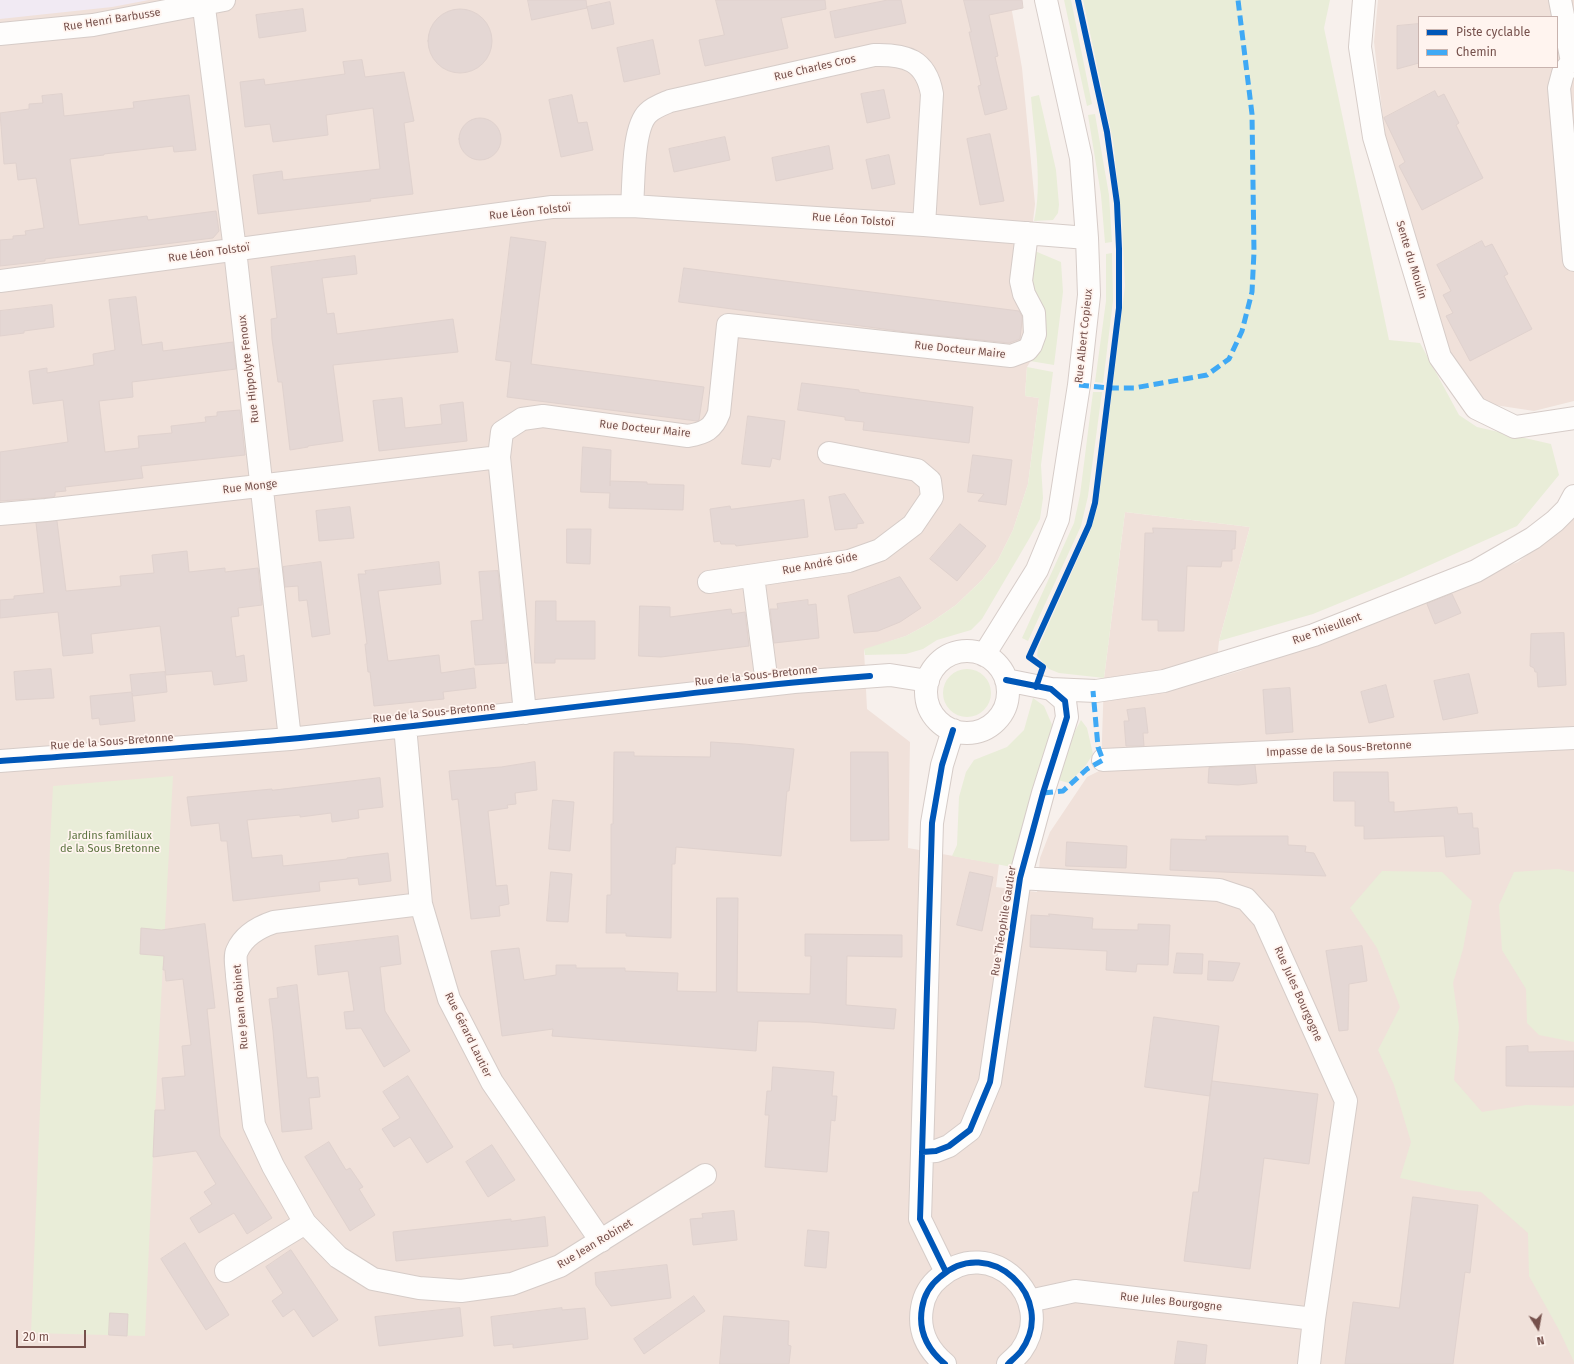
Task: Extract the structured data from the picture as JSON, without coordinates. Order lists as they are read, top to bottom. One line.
{"streets":{"street":["Rue Henri Barbusse","Rue Charles Cros","Rue Léon Tolstoï","Sente du Moulin","Rue Albert Copieux","Rue Docteur Maire","Rue Hippolyte Fenoux","Rue Monge","Rue André Gide","Rue Thieullent","Rue de la Sous-Bretonne","Impasse de la Sous-Bretonne","Rue Théophile Gautier","Rue Jules Bourgogne","Rue Jean Robinet","Rue Gérard Lautier"]},"crossings":[["Rue Henri Barbusse","Rue Hippolyte Fenoux"],["Rue Charles Cros","Rue Léon Tolstoï"],["Rue Léon Tolstoï","Rue Albert Copieux"],["Rue Léon Tolstoï","Rue Docteur Maire"],["Rue Léon Tolstoï","Rue Hippolyte Fenoux"],["Rue Albert Copieux","Rue de la Sous-Bretonne"],["Rue Docteur Maire","Rue Monge"],["Rue Docteur Maire","Rue de la Sous-Bretonne"],["Rue Hippolyte Fenoux","Rue Monge"],["Rue Hippolyte Fenoux","Rue de la Sous-Bretonne"],["Rue Thieullent","Rue Théophile Gautier"],["Rue de la Sous-Bretonne","Rue Gérard Lautier"],["Rue Théophile Gautier","Rue Jules Bourgogne"],["Rue Jean Robinet","Rue Gérard Lautier"]],"parks":["Jardins familiaux de la Sous Bretonne"],"legend":["Piste cyclable","Chemin"],"scale_bar":"20 m","north":"bottom"}
